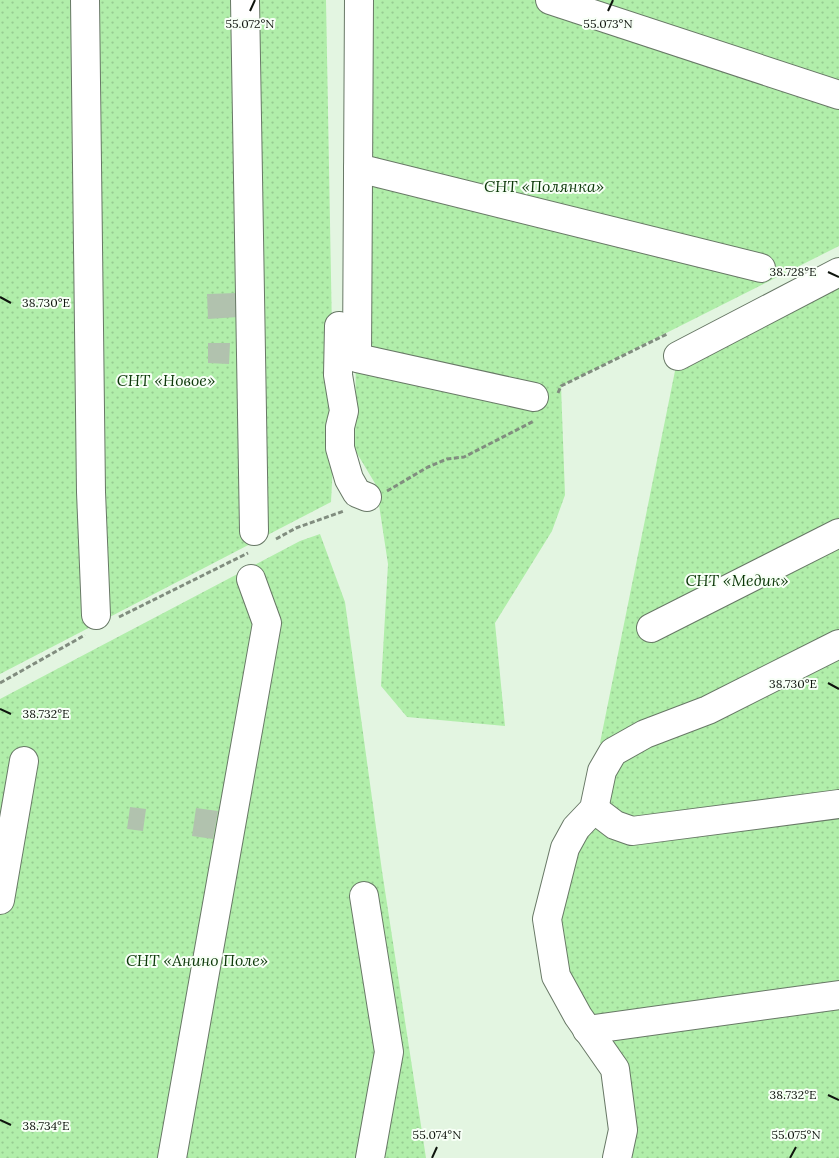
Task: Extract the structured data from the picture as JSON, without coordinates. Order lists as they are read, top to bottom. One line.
{"parks":["СНТ «Полянка»","СНТ «Новое»","СНТ «Медик»","СНТ «Анино Поле»"],"coordinates":["55.072°N","55.073°N","38.728°E","38.730°E","38.732°E","38.734°E","55.074°N","55.075°N"]}
